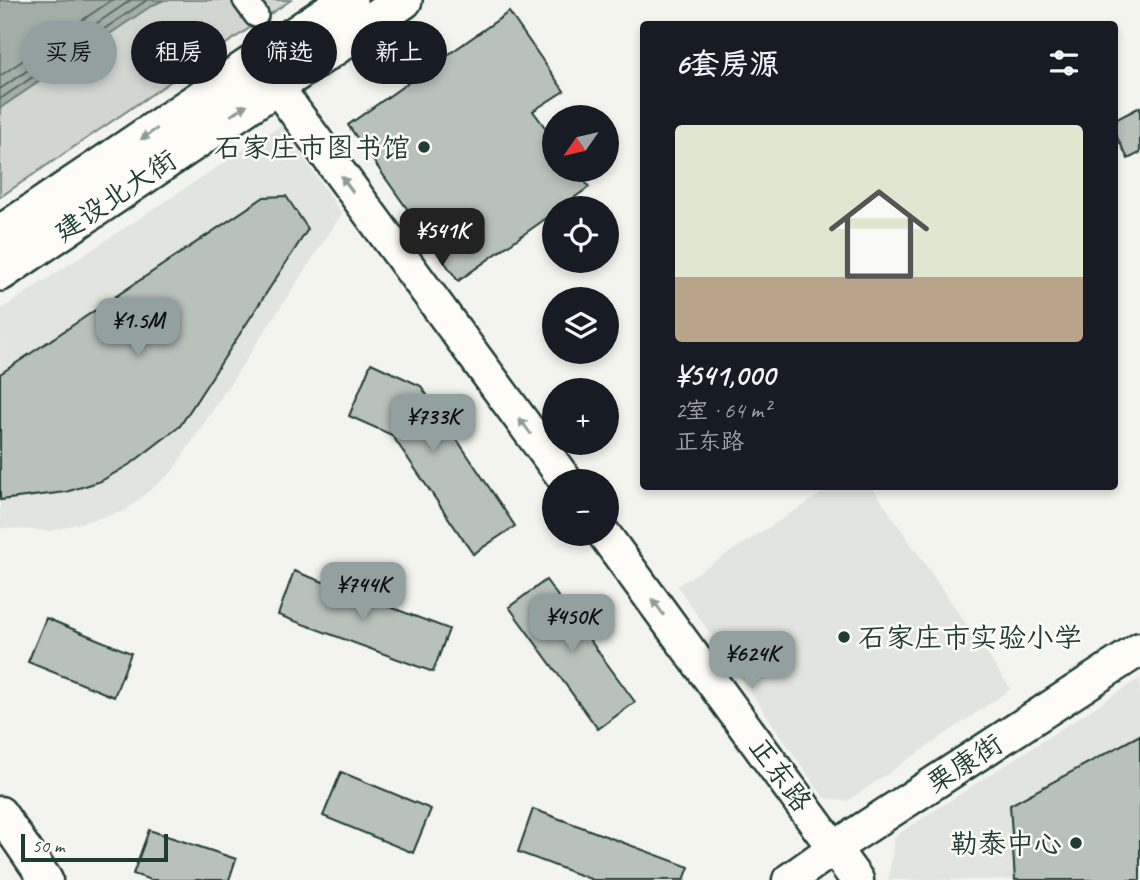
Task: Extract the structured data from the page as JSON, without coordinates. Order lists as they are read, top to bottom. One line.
{"streets":{"main road":["建设北大街"],"street":["栗康街","正东路"]},"crossings":[["栗康街","正东路"]],"one_way":["正东路"],"places":["石家庄市图书馆","石家庄市实验小学","勒泰中心"],"scale_bar":"50 m","north":"bottom left","page":{"chip":["买房","租房","筛选","新上"],"heading":"6套房源","map_buttons":["+","−"],"list":[{"name":"¥541,000","note":"2室 · 64 m² · 正东路"}],"price":["¥541K","¥1.5M","¥733K","¥744K","¥450K","¥624K"],"scale":"50 m"}}
